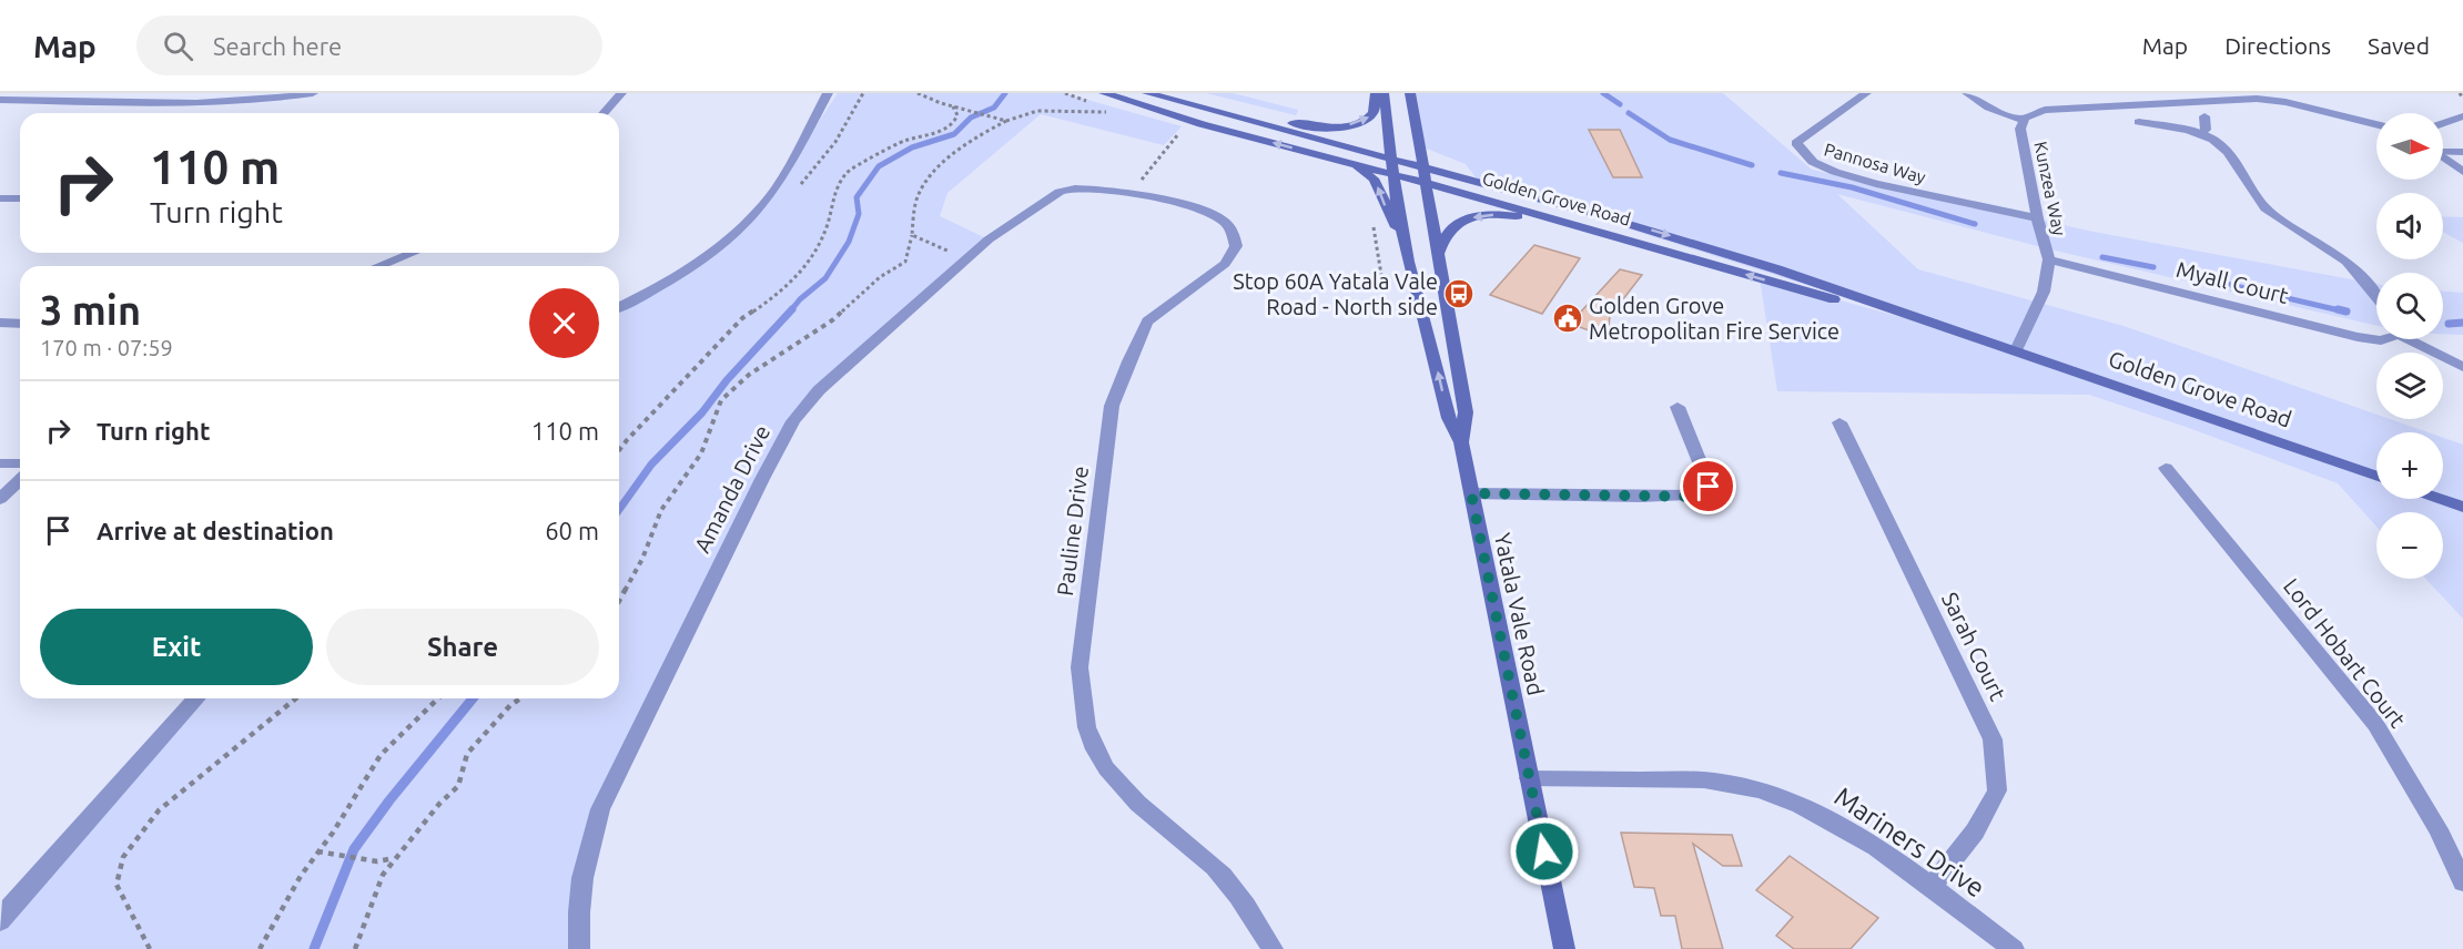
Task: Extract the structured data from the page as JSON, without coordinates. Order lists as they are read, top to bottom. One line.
{"streets":{"main road":["Golden Grove Road","Yatala Vale Road"],"street":["Pannosa Way","Kunzea Way","Myall Court","Amanda Drive","Pauline Drive","Sarah Court","Lord Hobart Court","Mariners Drive"]},"crossings":[["Pannosa Way","Kunzea Way"],["Kunzea Way","Golden Grove Road"],["Kunzea Way","Myall Court"],["Golden Grove Road","Yatala Vale Road"],["Amanda Drive","Pauline Drive"],["Yatala Vale Road","Mariners Drive"],["Sarah Court","Mariners Drive"]],"places":{"bus stop":["Stop 60A Yatala Vale Road - North side"],"public building":["Golden Grove Metropolitan Fire Service"]},"north":"right","page":{"header":"Map","search":"Search here","nav":["Map","Directions","Saved"],"map_buttons":["+","−"],"turn":["110 m","Turn right"],"heading":["3 min","170 m · 07:59"],"list":[{"name":"Turn right","value":"110 m"},{"name":"Arrive at destination","value":"60 m"}],"buttons":["Exit","Share"]}}
